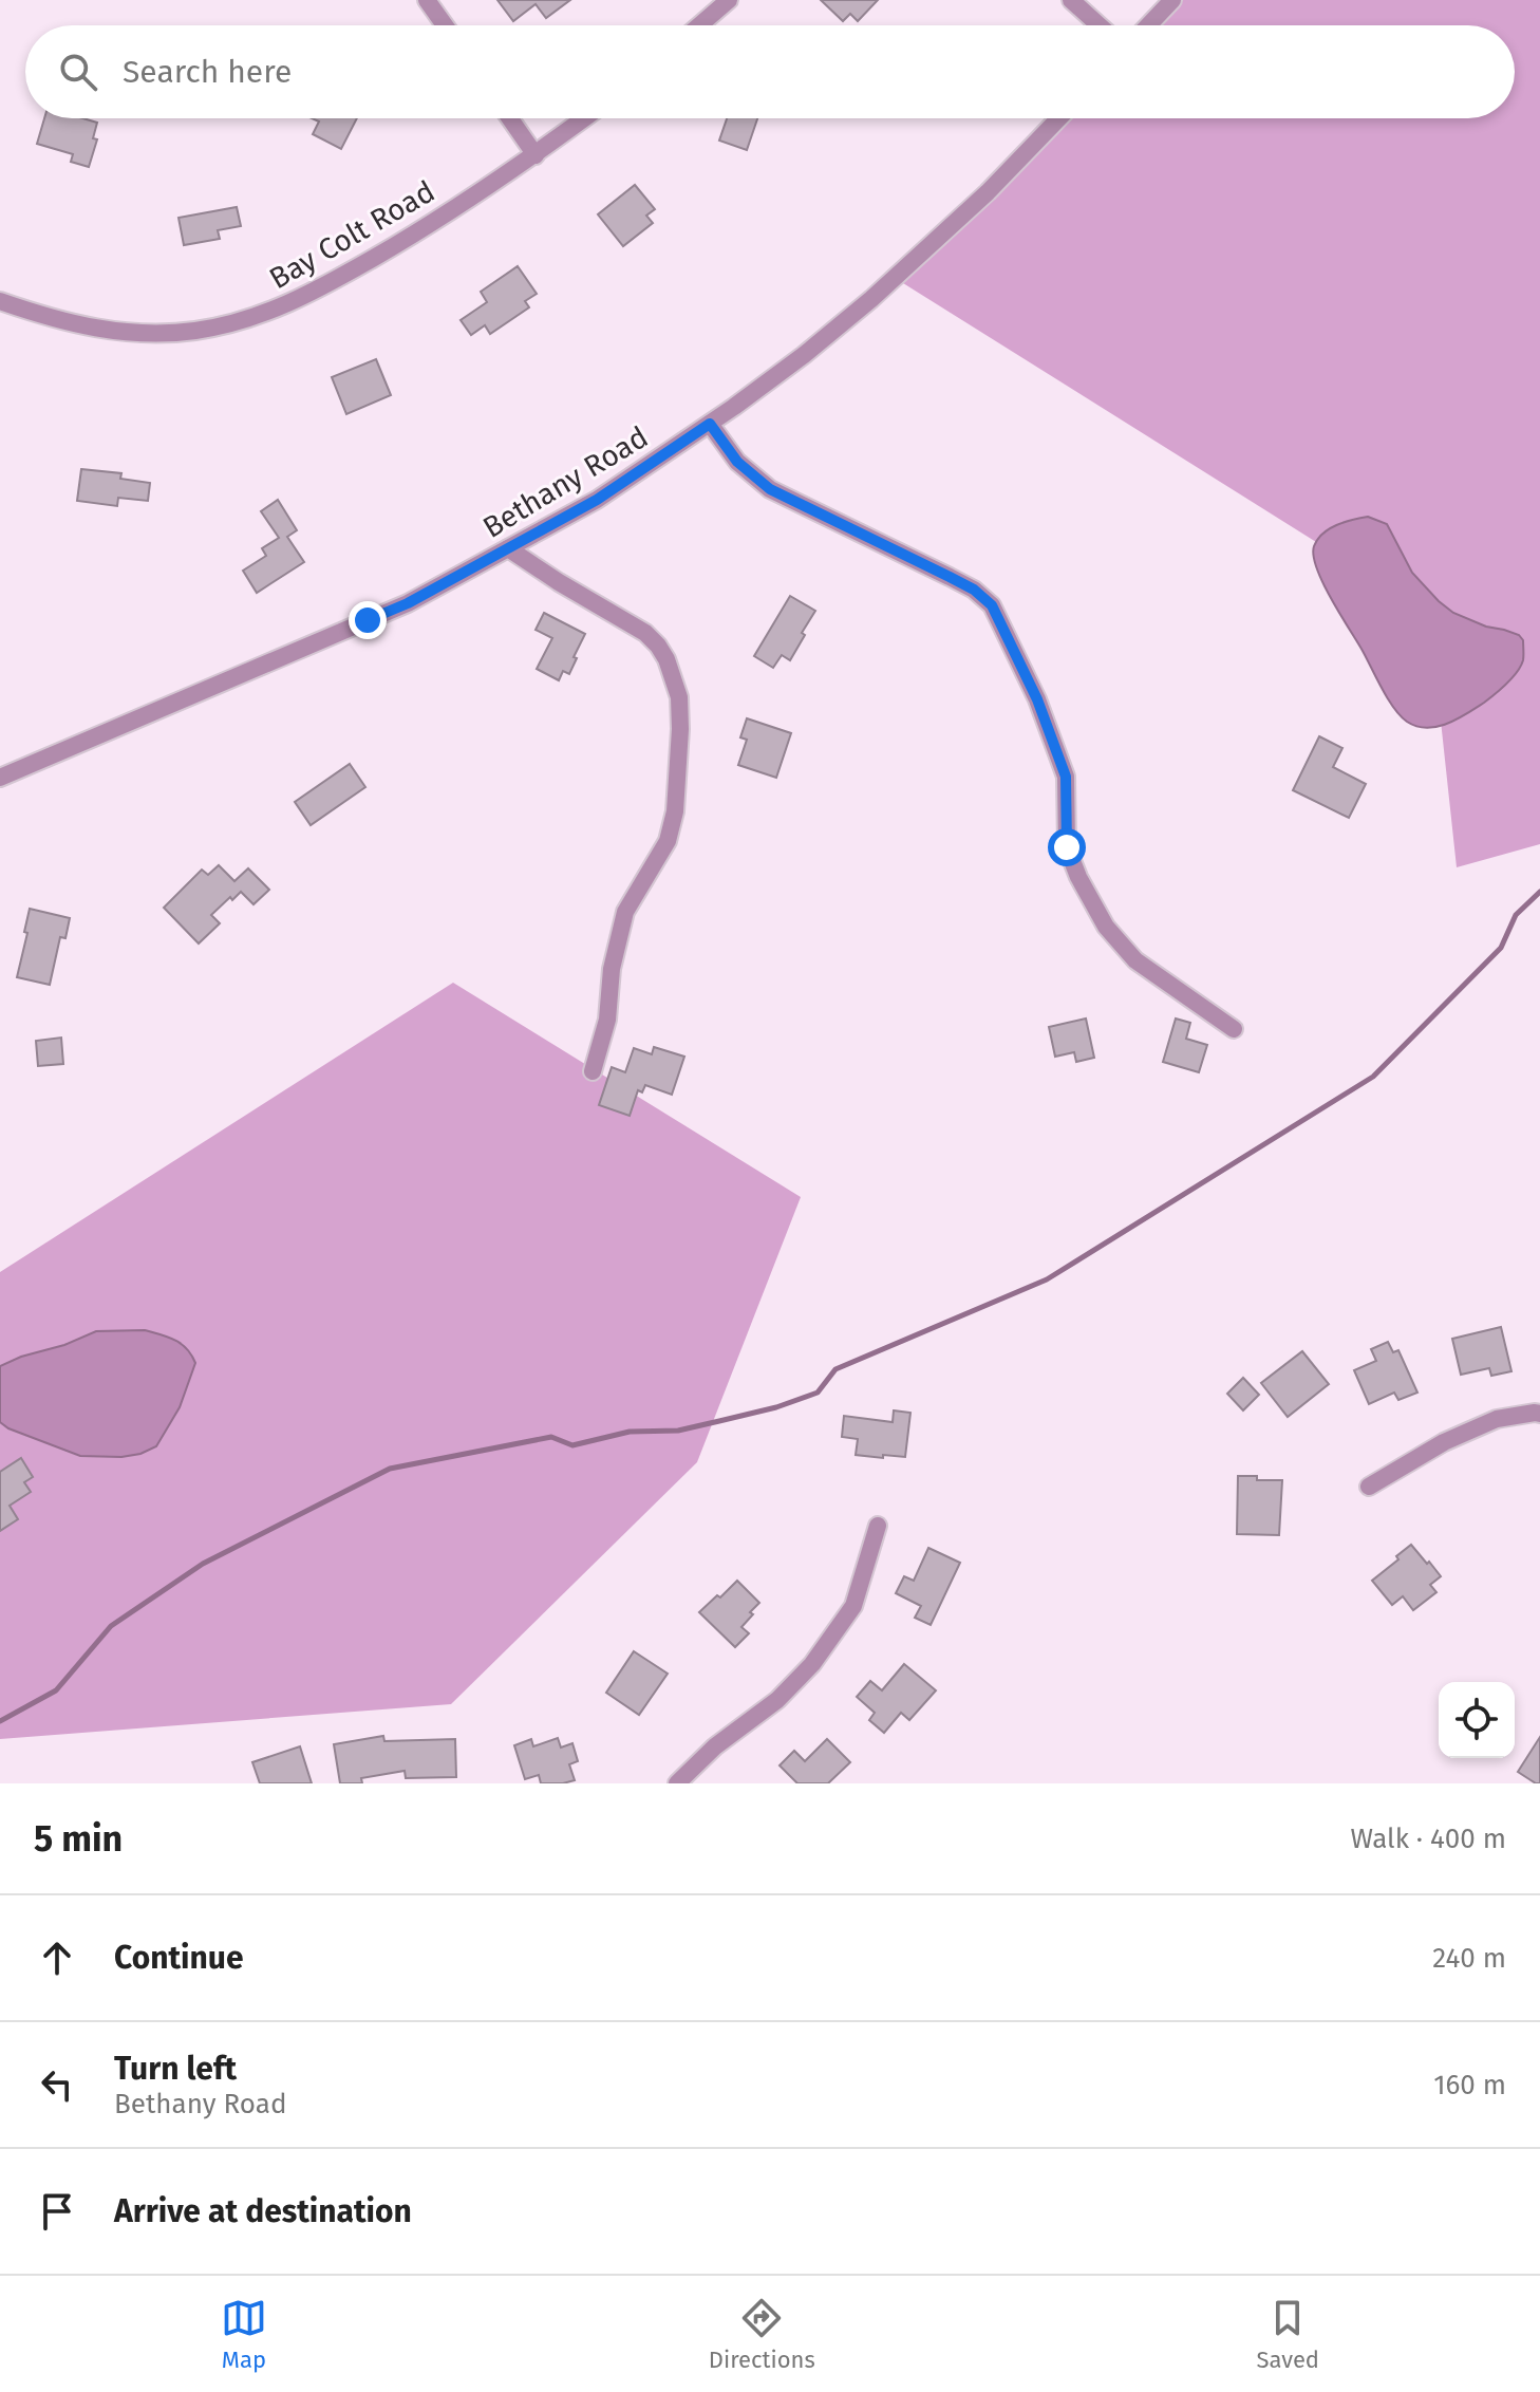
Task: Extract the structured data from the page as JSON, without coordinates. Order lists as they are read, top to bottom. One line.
{"streets":{"street":["Bay Colt Road","Bethany Road"]},"page":{"search":"Search here","heading":["5 min","Walk · 400 m"],"list":[["Continue","240 m"],["Turn left","Bethany Road","160 m"],"Arrive at destination"],"nav":["Map","Directions","Saved"]}}
